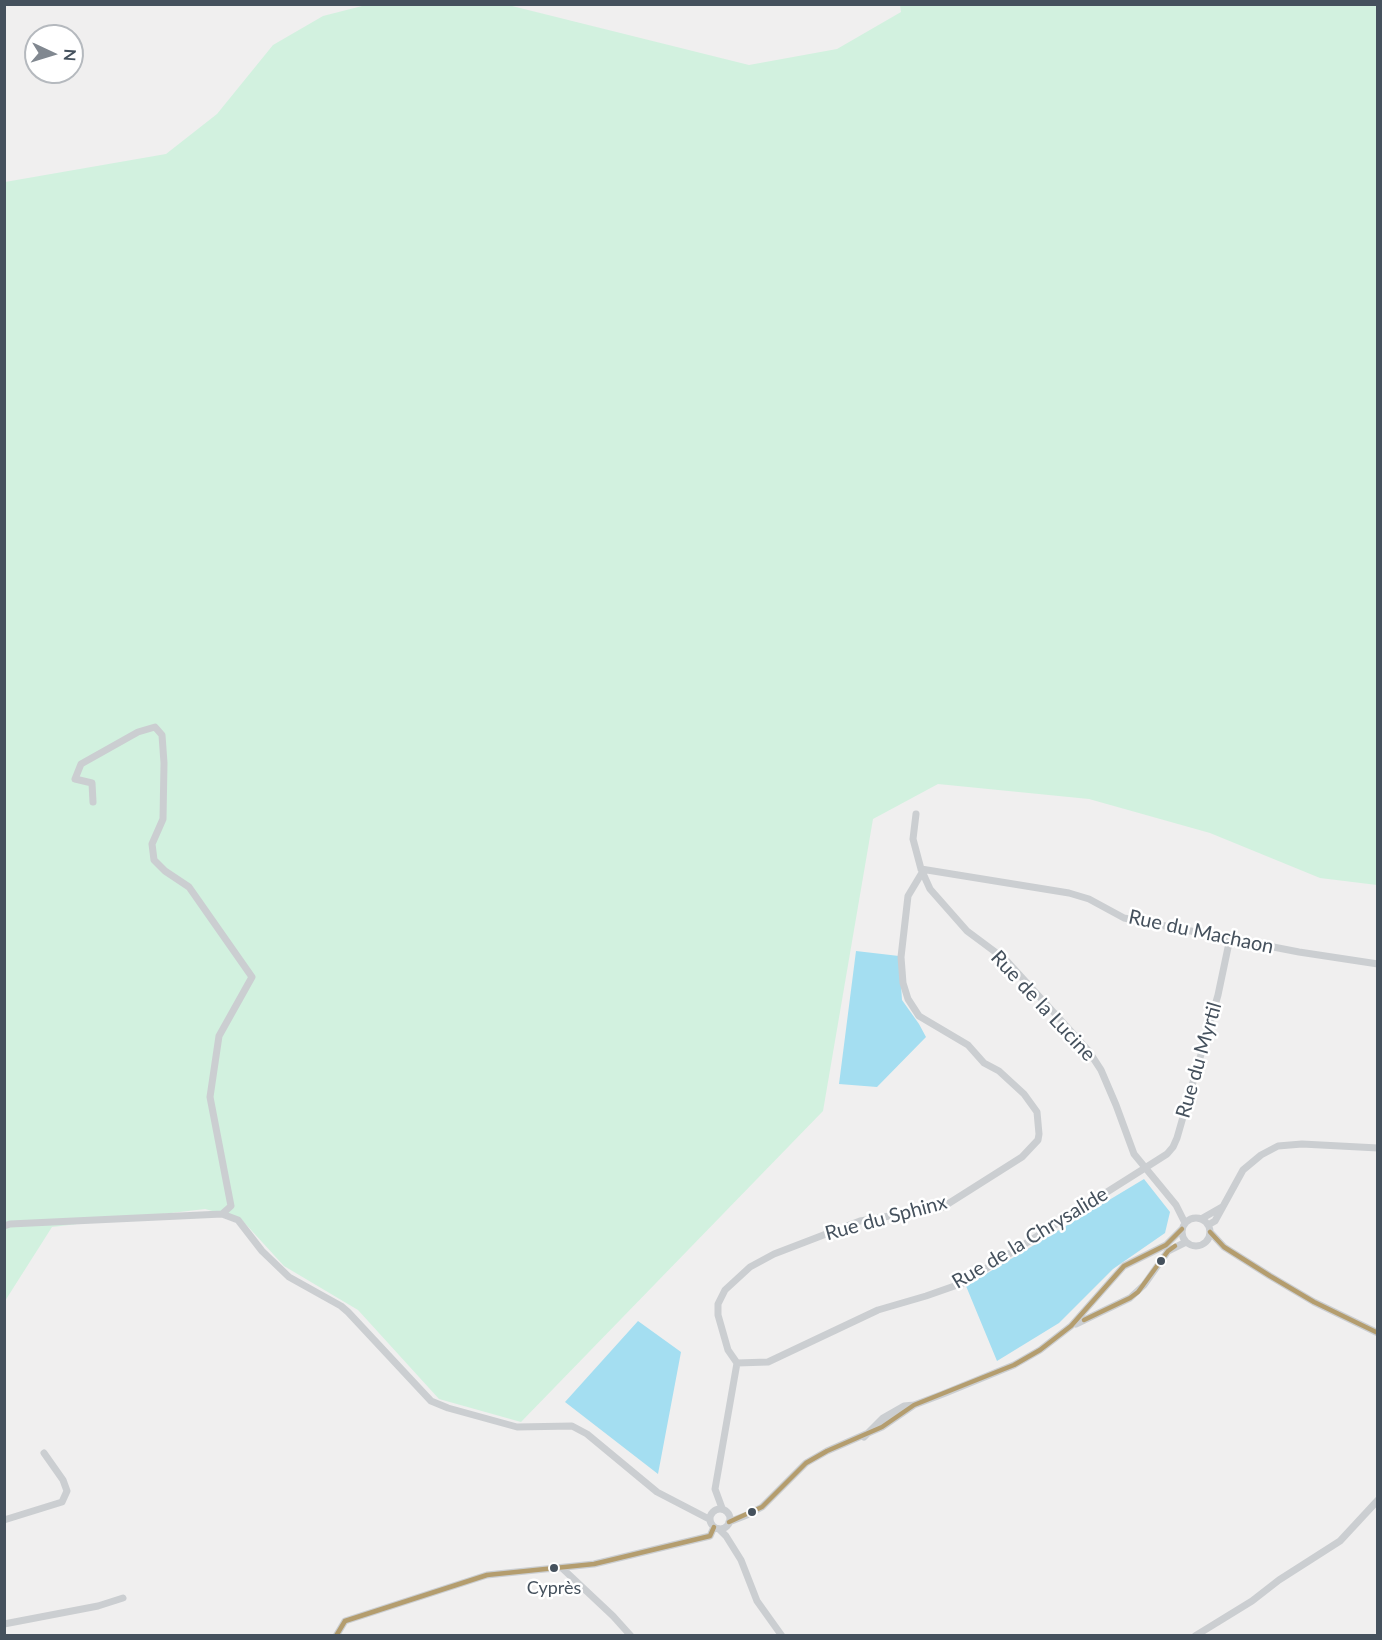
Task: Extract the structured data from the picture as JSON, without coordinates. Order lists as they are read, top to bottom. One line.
{"streets":{"street":["Rue du Machaon","Rue de la Lucine","Rue du Myrtil","Rue du Sphinx","Rue de la Chrysalide"]},"crossings":[["Rue du Machaon","Rue de la Lucine"],["Rue du Machaon","Rue du Myrtil"],["Rue du Machaon","Rue du Sphinx"],["Rue de la Lucine","Rue du Myrtil"],["Rue de la Lucine","Rue du Sphinx"],["Rue de la Lucine","Rue de la Chrysalide"],["Rue du Myrtil","Rue de la Chrysalide"],["Rue du Sphinx","Rue de la Chrysalide"]],"places":["Cyprès"],"north":"right"}
